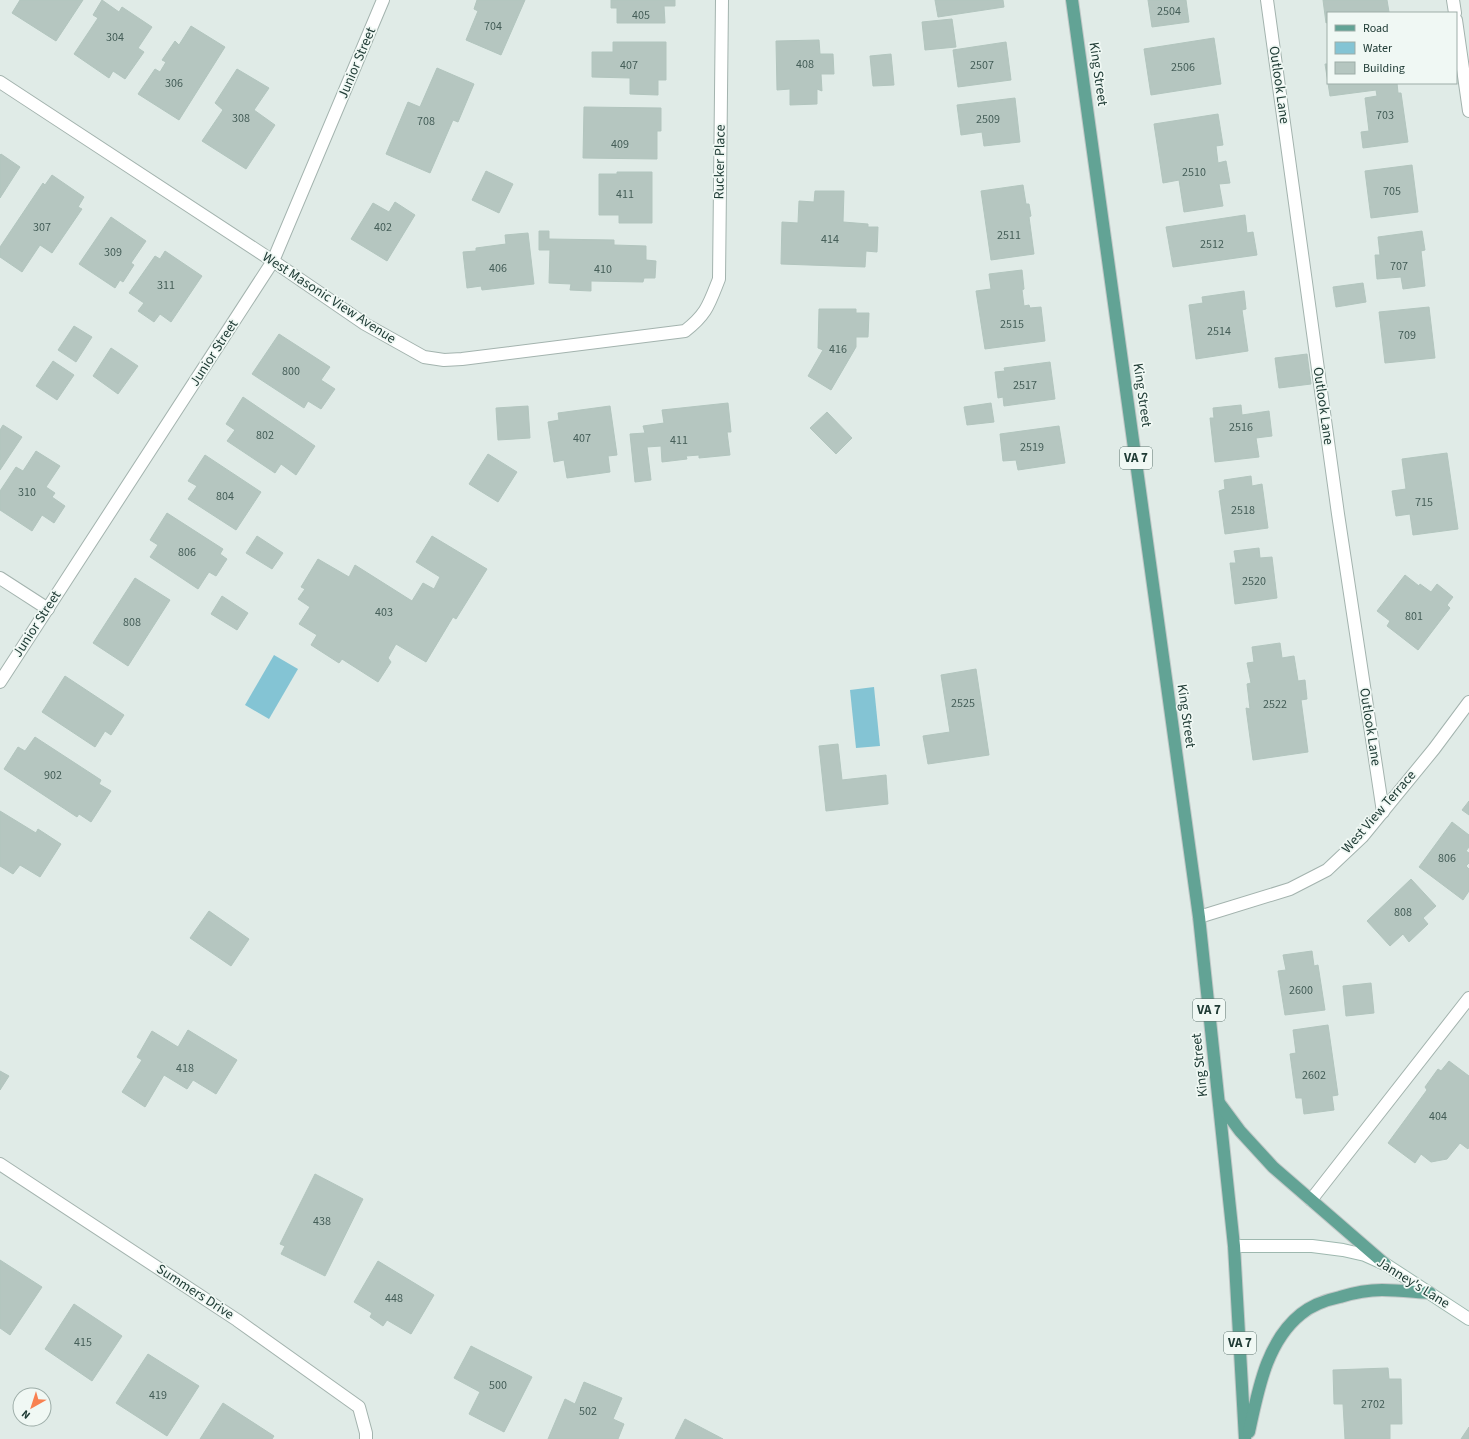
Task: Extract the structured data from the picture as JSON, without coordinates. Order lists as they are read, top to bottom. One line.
{"streets":{"main road":["King Street","VA 7"],"street":["Junior Street","Outlook Lane","Rucker Place","West Masonic View Avenue","West View Terrace","Janney's Lane","Summers Drive"]},"crossings":[["Junior Street","West Masonic View Avenue"],["King Street","West View Terrace"],["King Street","Janney's Lane"],["Outlook Lane","West View Terrace"],["Rucker Place","West Masonic View Avenue"]],"house_numbers":["2504","405","704","304","408","407","2507","2506","306","703","308","2509","708","409","2510","705","411","307","402","2511","414","2512","309","707","406","410","311","2515","2514","709","416","800","2517","2516","802","407","411","2519","310","804","715","2518","806","2520","403","801","808","2525","2522","902","806","808","2600","418","2602","404","438","448","415","500","419","2702","502"],"legend":["Road","Water","Building"],"north":"bottom left"}
